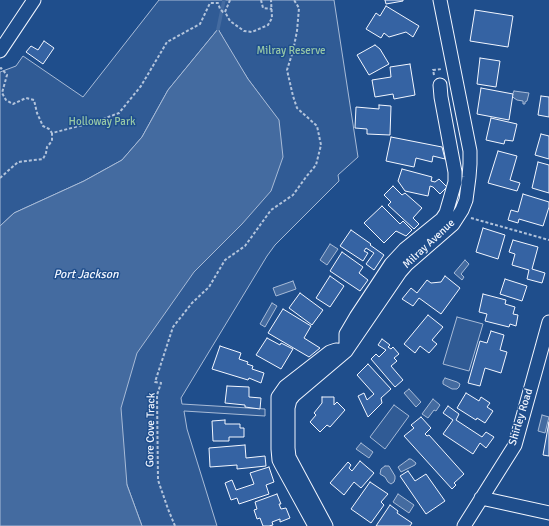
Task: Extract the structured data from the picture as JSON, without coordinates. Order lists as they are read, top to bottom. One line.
{"streets":{"street":["Milray Avenue","Shirley Road"],"path":["Gore Cove Track"]},"water":["Port Jackson"],"parks":["Milray Reserve","Holloway Park"]}
